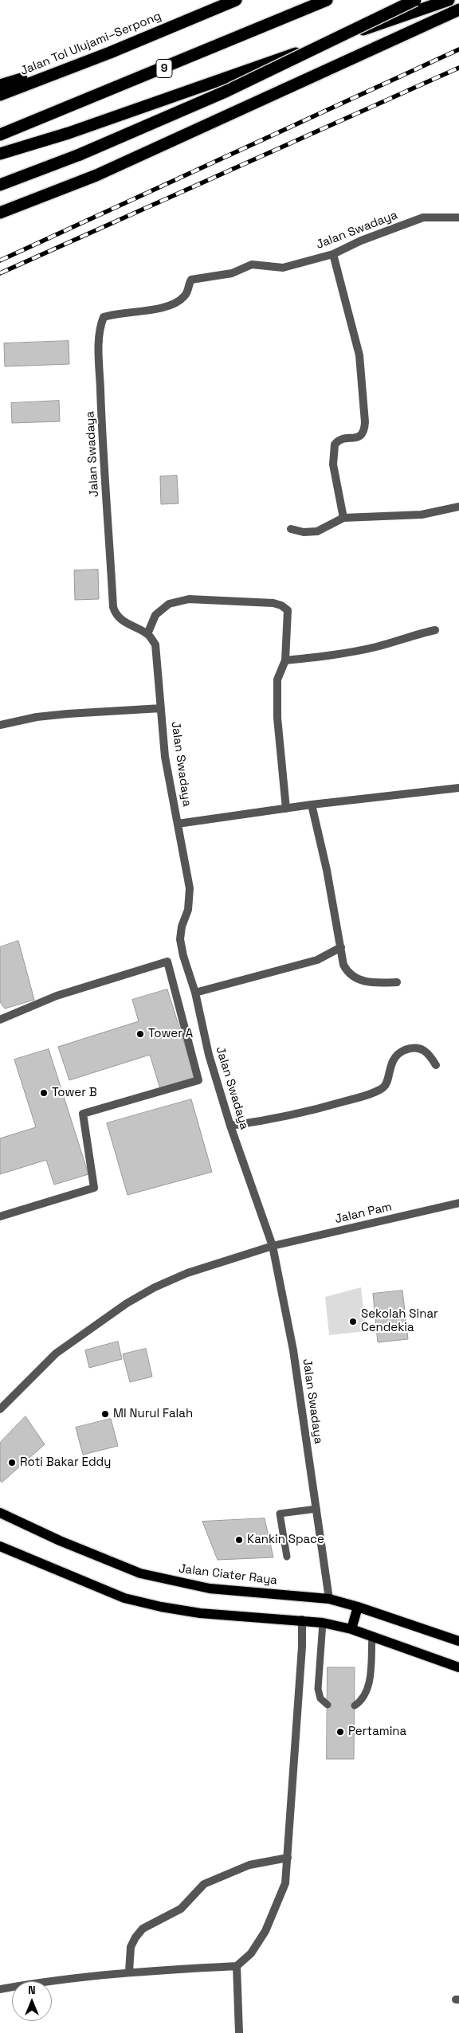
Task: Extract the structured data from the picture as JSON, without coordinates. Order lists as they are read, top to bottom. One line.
{"streets":{"highway":["Jalan Tol Ulujami–Serpong","9"],"main road":["Jalan Ciater Raya"],"street":["Jalan Swadaya","Jalan Pam"]},"crossings":[["Jalan Swadaya","Jalan Pam"],["Jalan Swadaya","Jalan Ciater Raya"]],"places":["Tower A","Tower B","Sekolah Sinar Cendekia","MI Nurul Falah","Roti Bakar Eddy","Kankin Space","Pertamina"],"north":"top"}
